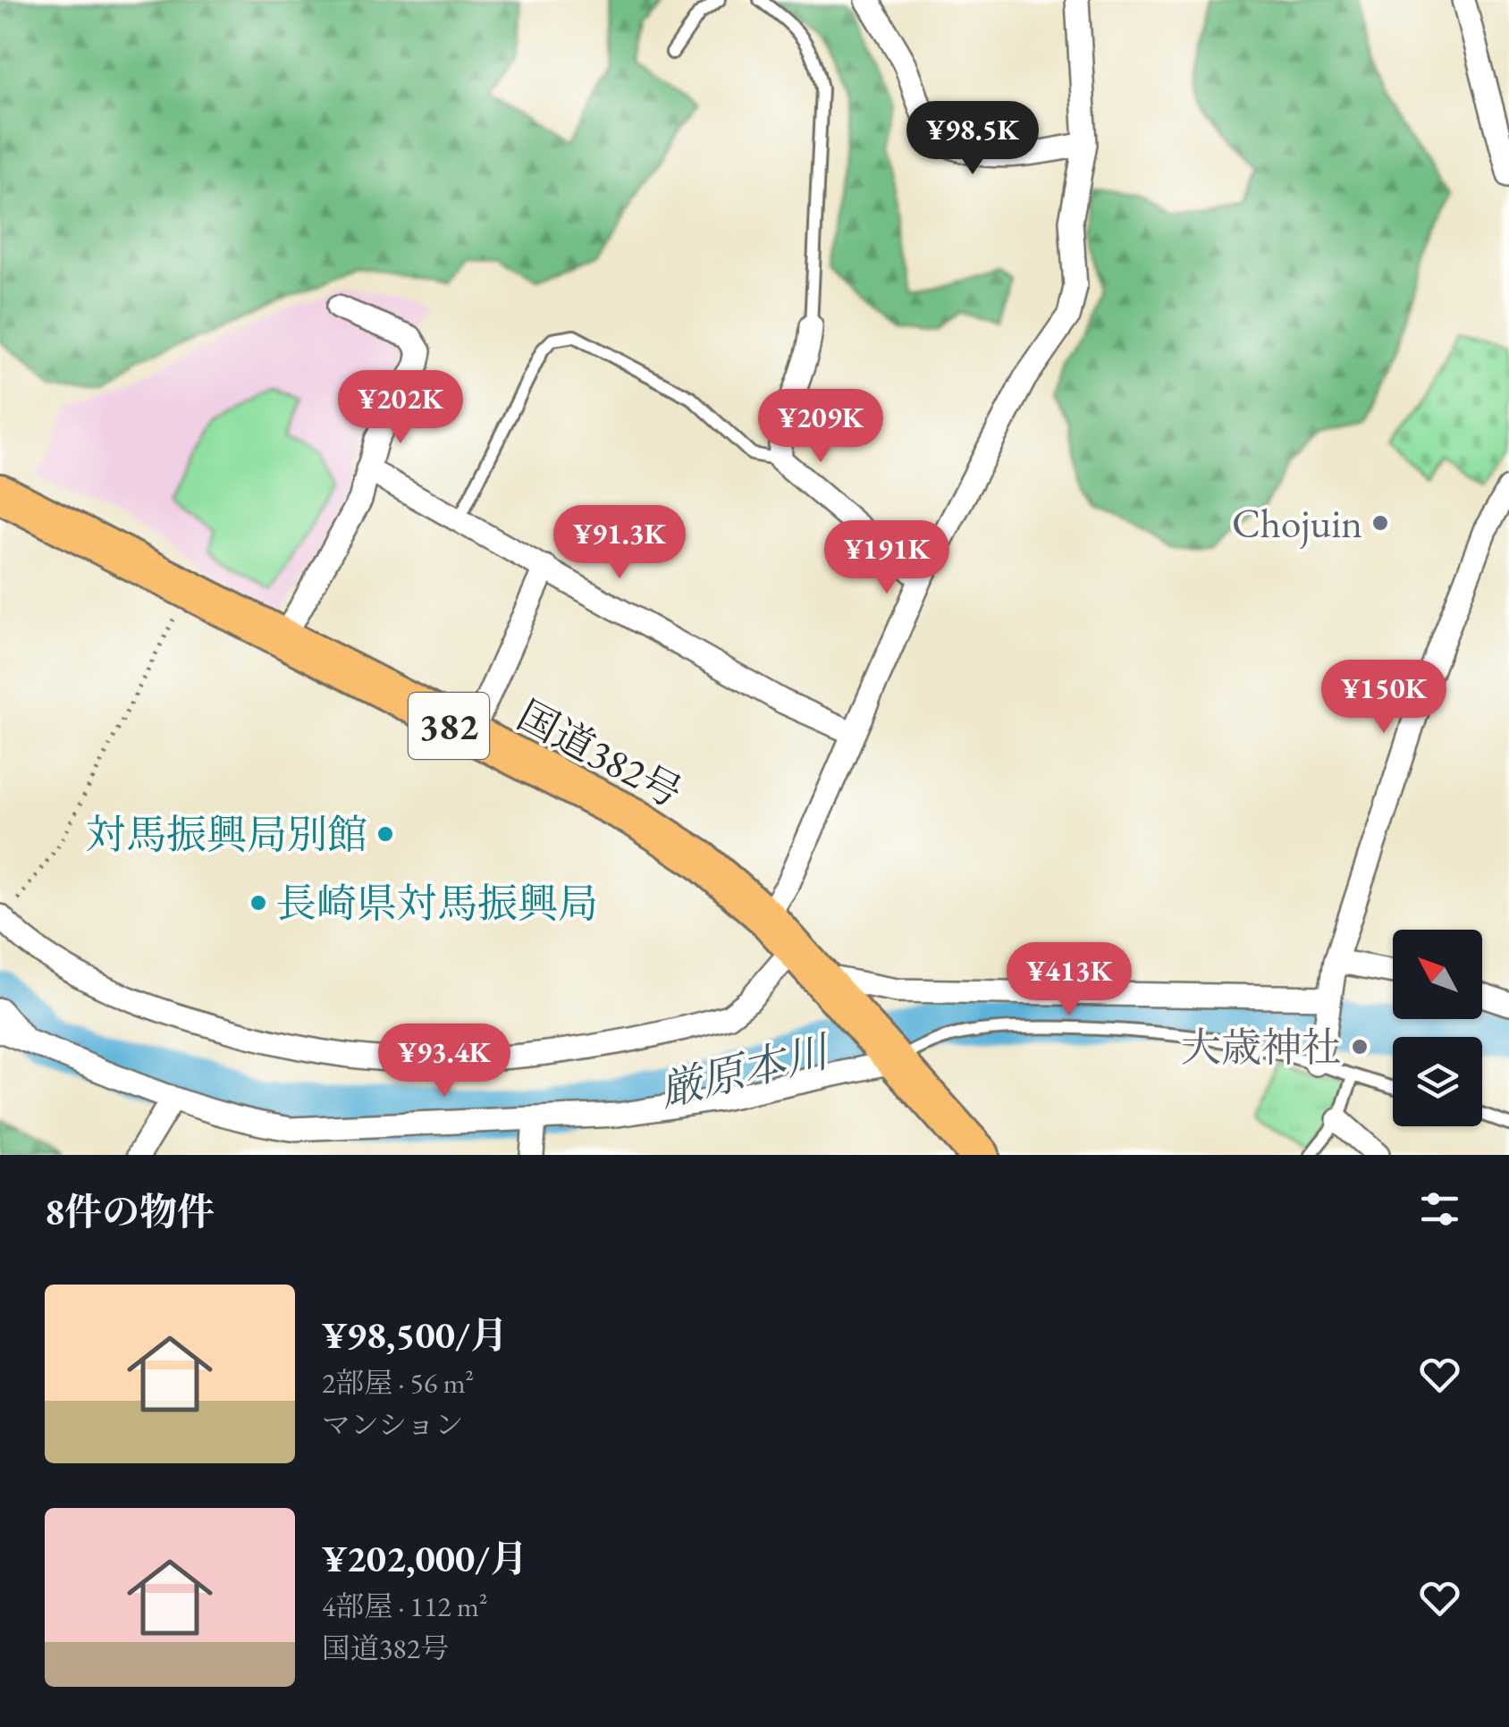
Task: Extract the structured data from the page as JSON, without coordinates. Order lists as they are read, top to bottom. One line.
{"streets":{"highway":["382","国道382号"]},"water":["厳原本川"],"places":["Chojuin","対馬振興局別館","長崎県対馬振興局","大歳神社"],"north":"top left","page":{"price":["¥98.5K","¥202K","¥209K","¥91.3K","¥191K","¥150K","¥413K","¥93.4K"],"heading":"8件の物件","list":[{"name":"¥98,500/月","note":"2部屋 · 56 m² · マンション"},{"name":"¥202,000/月","note":"4部屋 · 112 m² · 国道382号"}]}}
